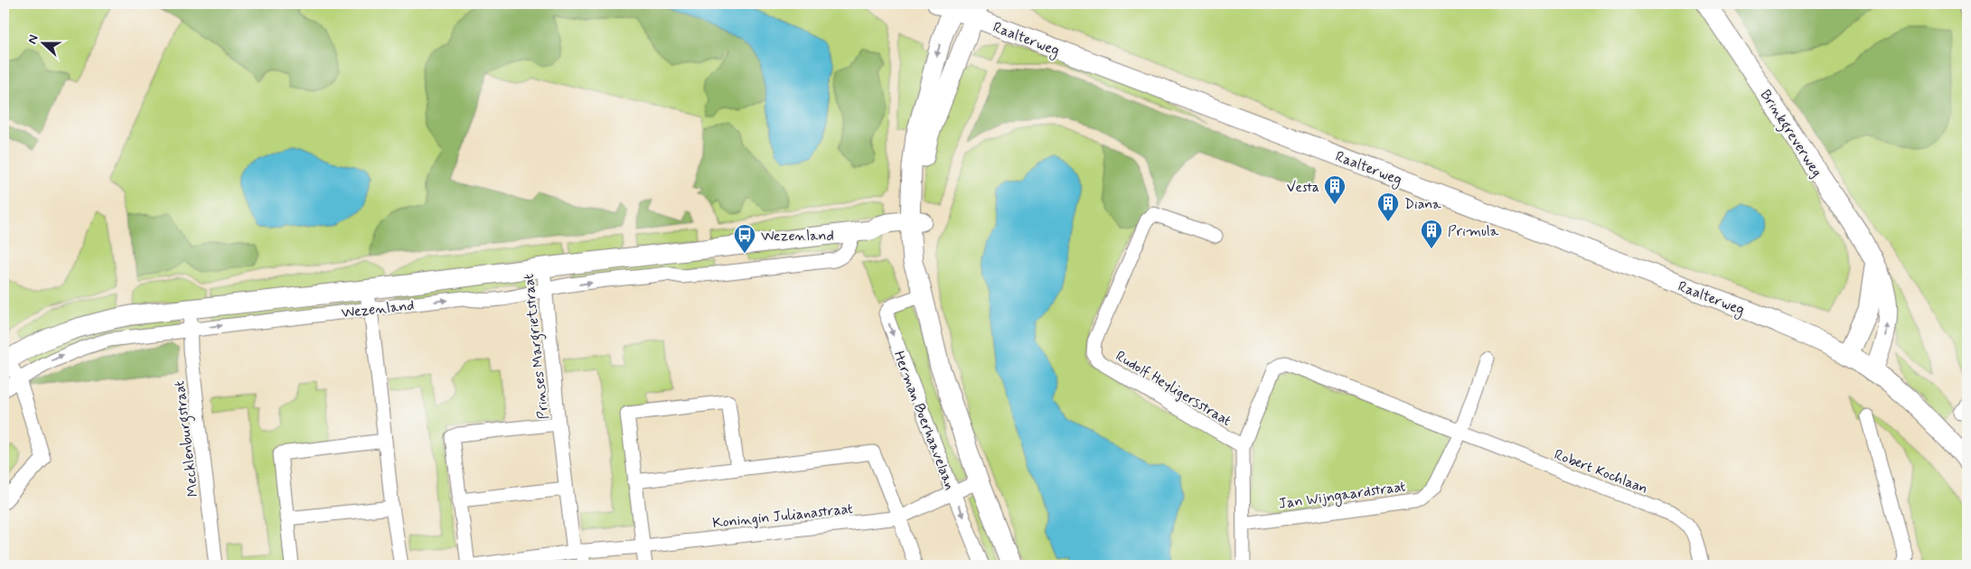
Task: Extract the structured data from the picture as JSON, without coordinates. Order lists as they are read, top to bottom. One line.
{"streets":{"street":["Raalterweg","Brinkgreverweg","Wezenland","Prinses Margrietstraat","Rudolf Heyligersstraat","Herman Boerhaavelaan","Mecklenburgstraat","Robert Kochlaan","Jan Wijngaardstraat","Koningin Julianastraat"]},"crossings":[["Raalterweg","Brinkgreverweg"],["Raalterweg","Herman Boerhaavelaan"],["Wezenland","Prinses Margrietstraat"],["Wezenland","Herman Boerhaavelaan"],["Wezenland","Mecklenburgstraat"],["Prinses Margrietstraat","Koningin Julianastraat"],["Rudolf Heyligersstraat","Robert Kochlaan"],["Herman Boerhaavelaan","Koningin Julianastraat"],["Robert Kochlaan","Jan Wijngaardstraat"]],"places":{"building":["Vesta","Diana","Primula"],"bus stop":["Wezenland"]},"north":"left"}
